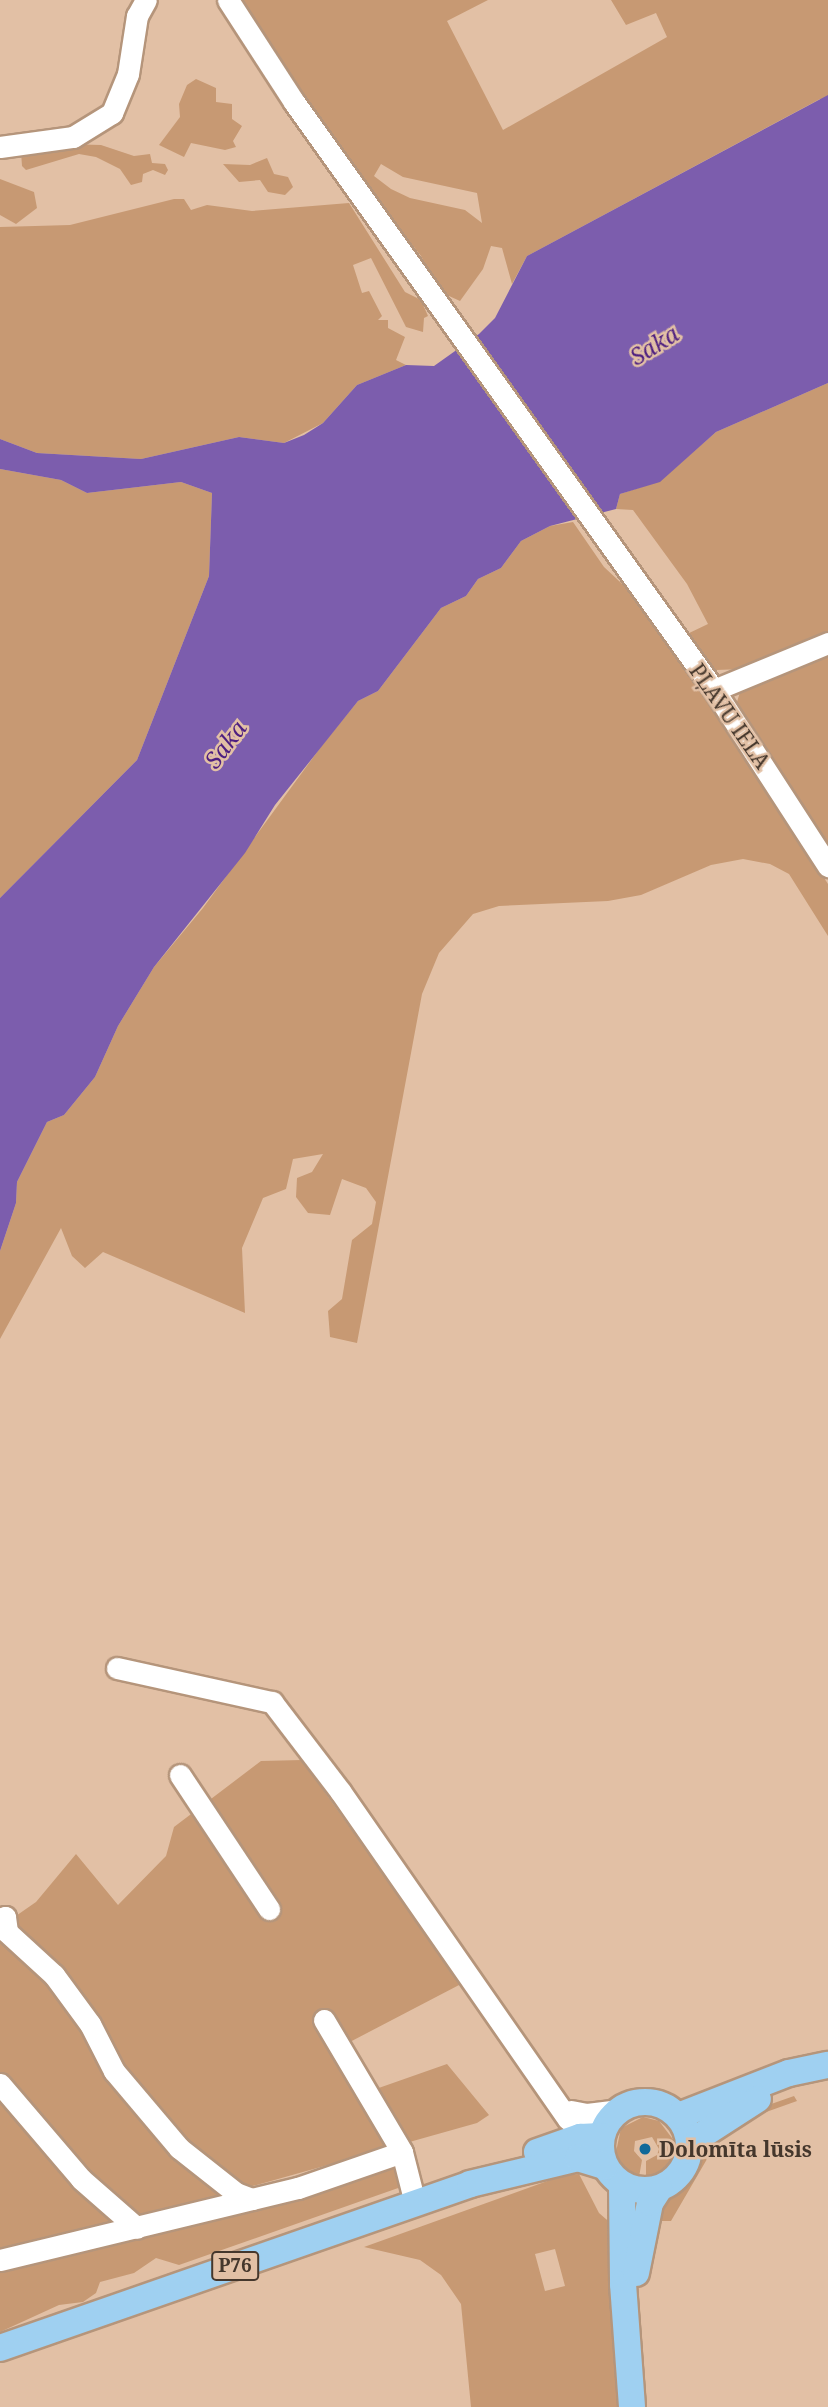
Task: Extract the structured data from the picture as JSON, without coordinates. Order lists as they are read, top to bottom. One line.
{"streets":{"main road":["P76"],"street":["PĻAVU IELA"]},"water":["Saka"],"places":["Dolomīta lūsis"]}
